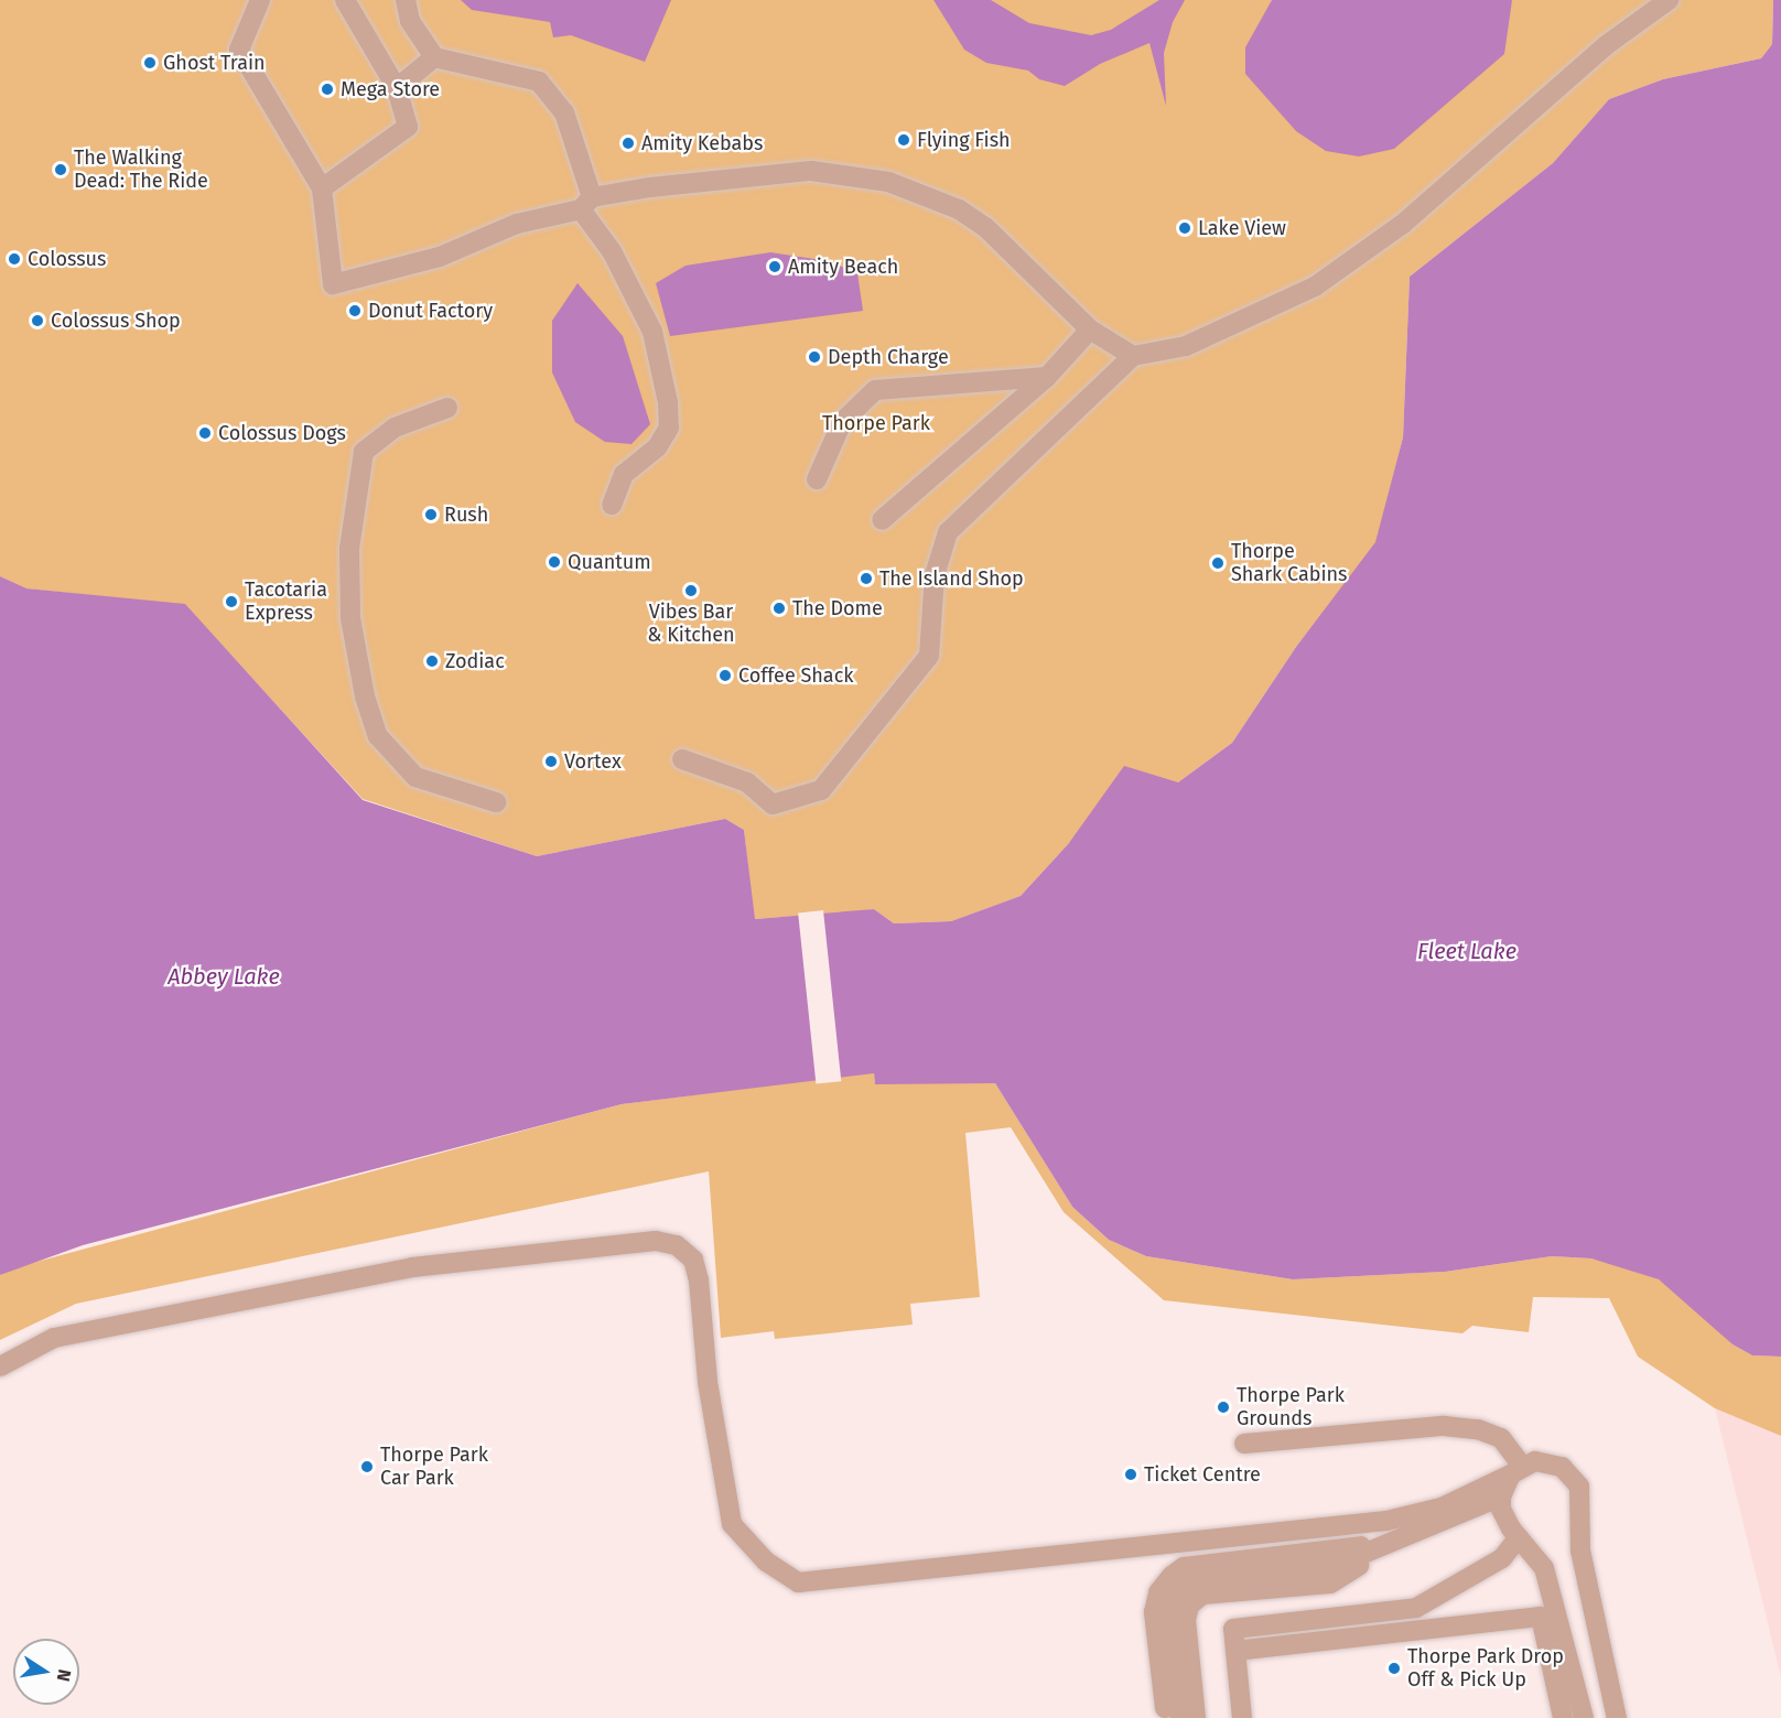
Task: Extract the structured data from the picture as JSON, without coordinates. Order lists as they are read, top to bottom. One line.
{"water":["Fleet Lake","Abbey Lake"],"parks":["Thorpe Park"],"places":["Ghost Train","Mega Store","Flying Fish","Amity Kebabs","The Walking Dead: The Ride","Lake View","Colossus","Amity Beach","Donut Factory","Colossus Shop","Depth Charge","Colossus Dogs","Rush","Quantum","Thorpe Shark Cabins","The Island Shop","Vibes Bar & Kitchen","Tacotaria Express","The Dome","Zodiac","Coffee Shack","Vortex","Thorpe Park Grounds","Thorpe Park Car Park","Ticket Centre","Thorpe Park Drop Off & Pick Up"],"north":"right"}
